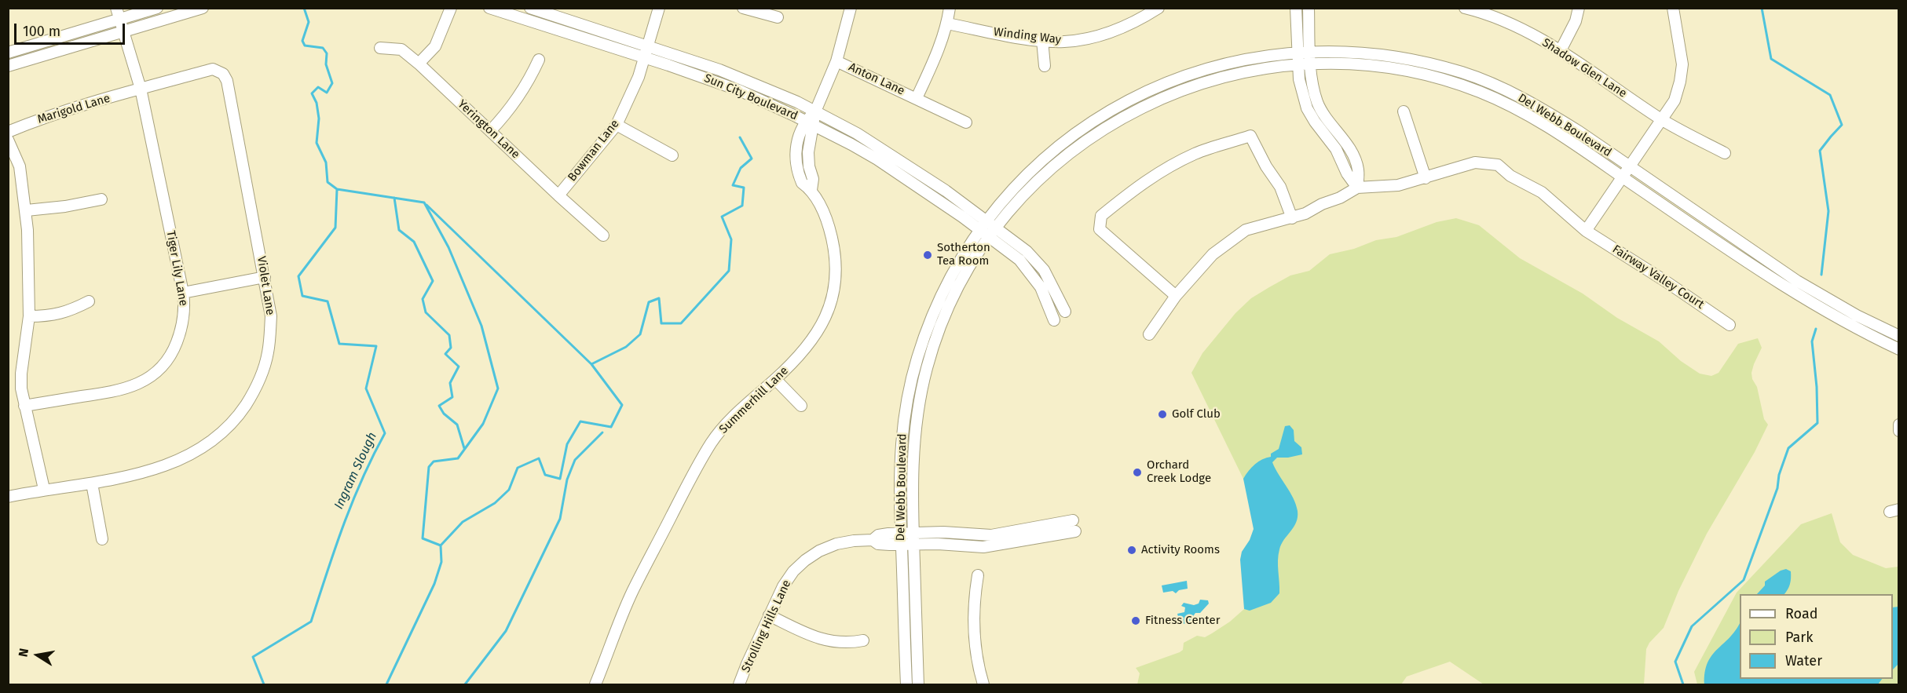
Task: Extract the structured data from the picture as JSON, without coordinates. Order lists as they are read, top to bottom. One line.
{"streets":{"street":["Winding Way","Shadow Glen Lane","Anton Lane","Sun City Boulevard","Marigold Lane","Del Webb Boulevard","Yerington Lane","Bowman Lane","Tiger Lily Lane","Fairway Valley Court","Violet Lane","Summerhill Lane","Strolling Hills Lane"]},"crossings":[["Anton Lane","Summerhill Lane"],["Sun City Boulevard","Del Webb Boulevard"],["Sun City Boulevard","Bowman Lane"],["Sun City Boulevard","Summerhill Lane"],["Marigold Lane","Tiger Lily Lane"],["Marigold Lane","Violet Lane"],["Del Webb Boulevard","Strolling Hills Lane"],["Yerington Lane","Bowman Lane"],["Tiger Lily Lane","Violet Lane"]],"water":["Ingram Slough"],"places":["Sotherton Tea Room","Golf Club","Orchard Creek Lodge","Activity Rooms","Fitness Center"],"legend":["Road","Park","Water"],"scale_bar":"100 m","north":"left"}
